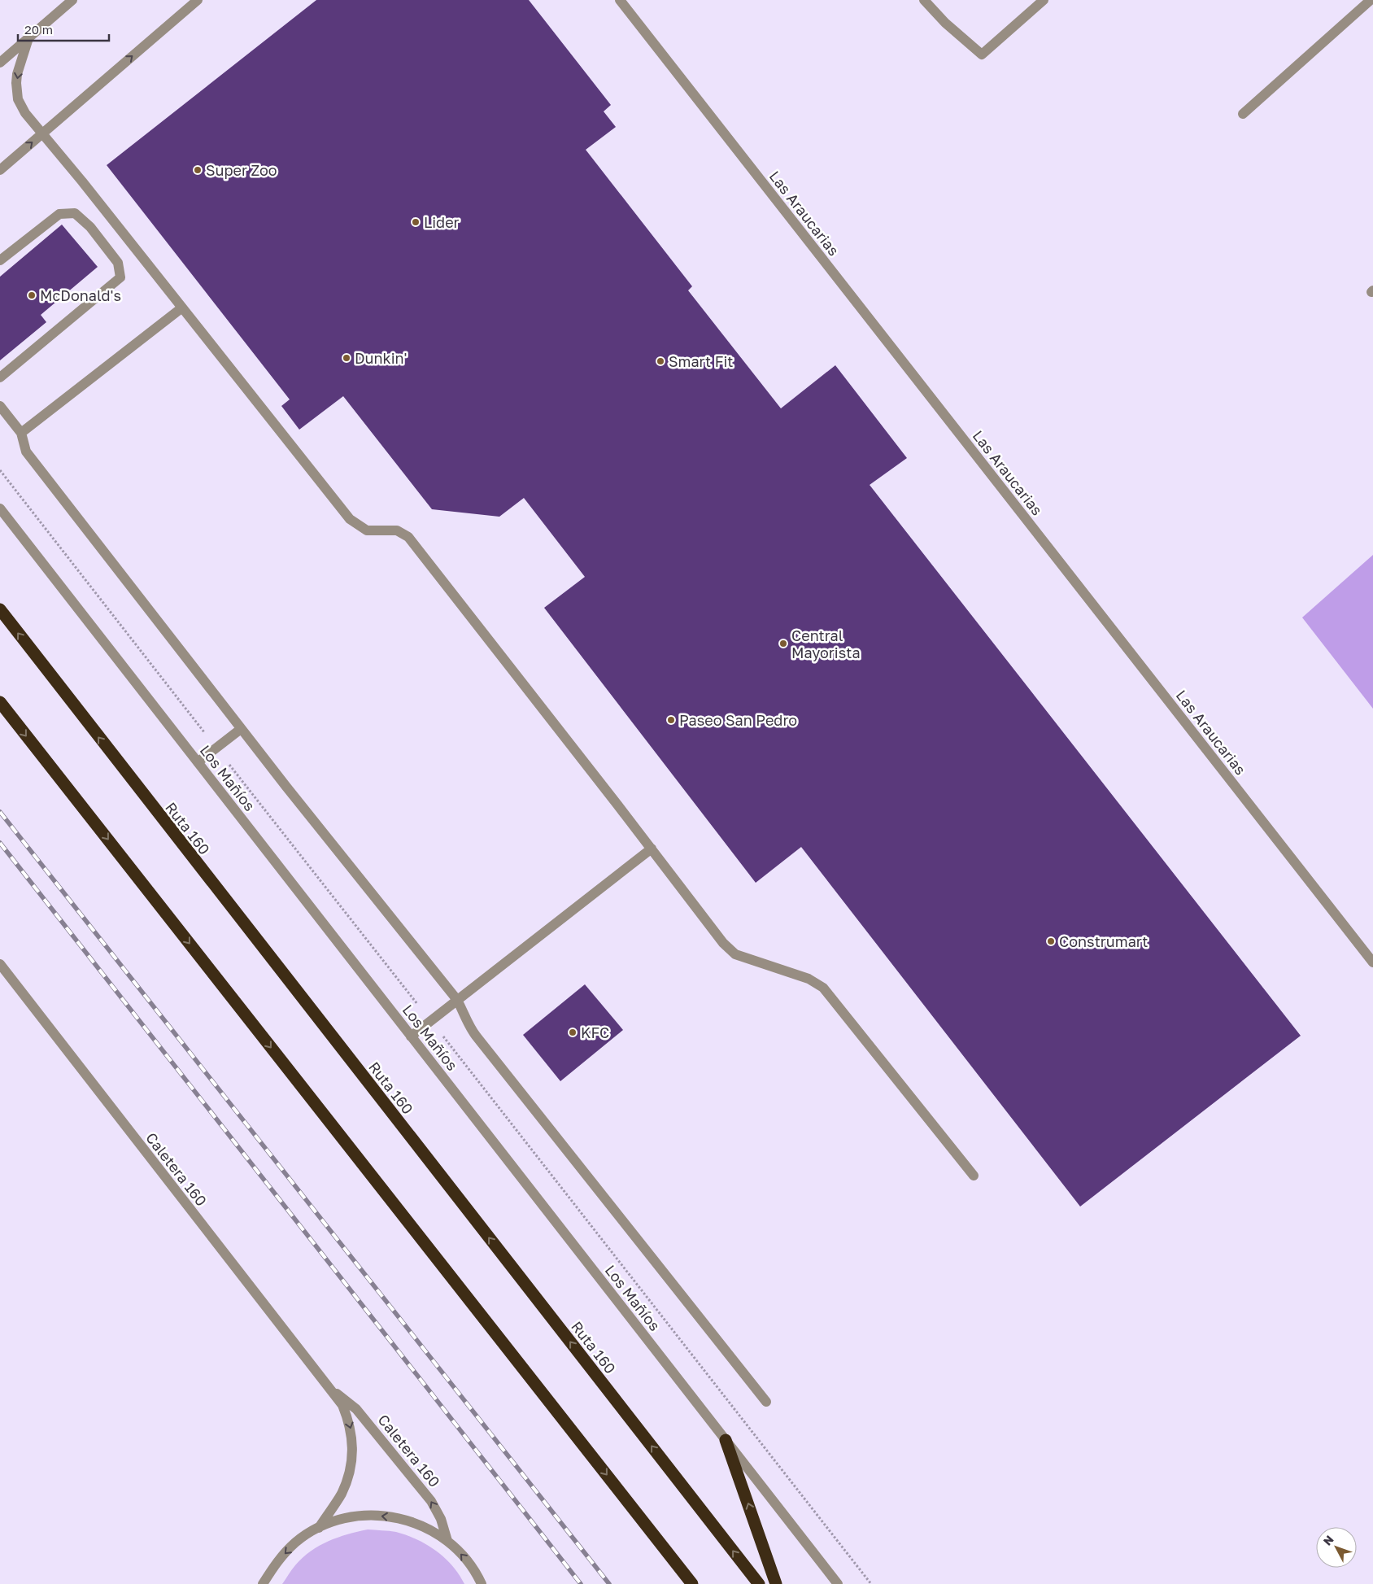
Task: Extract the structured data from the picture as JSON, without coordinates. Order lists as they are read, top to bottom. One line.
{"streets":{"highway":["Ruta 160"],"street":["Las Araucarias","Los Mañíos","Caletera 160"]},"places":["Super Zoo","Lider","McDonald's","Dunkin'","Smart Fit","Central Mayorista","Paseo San Pedro","Construmart","KFC"],"scale_bar":"20 m","north":"top left"}
